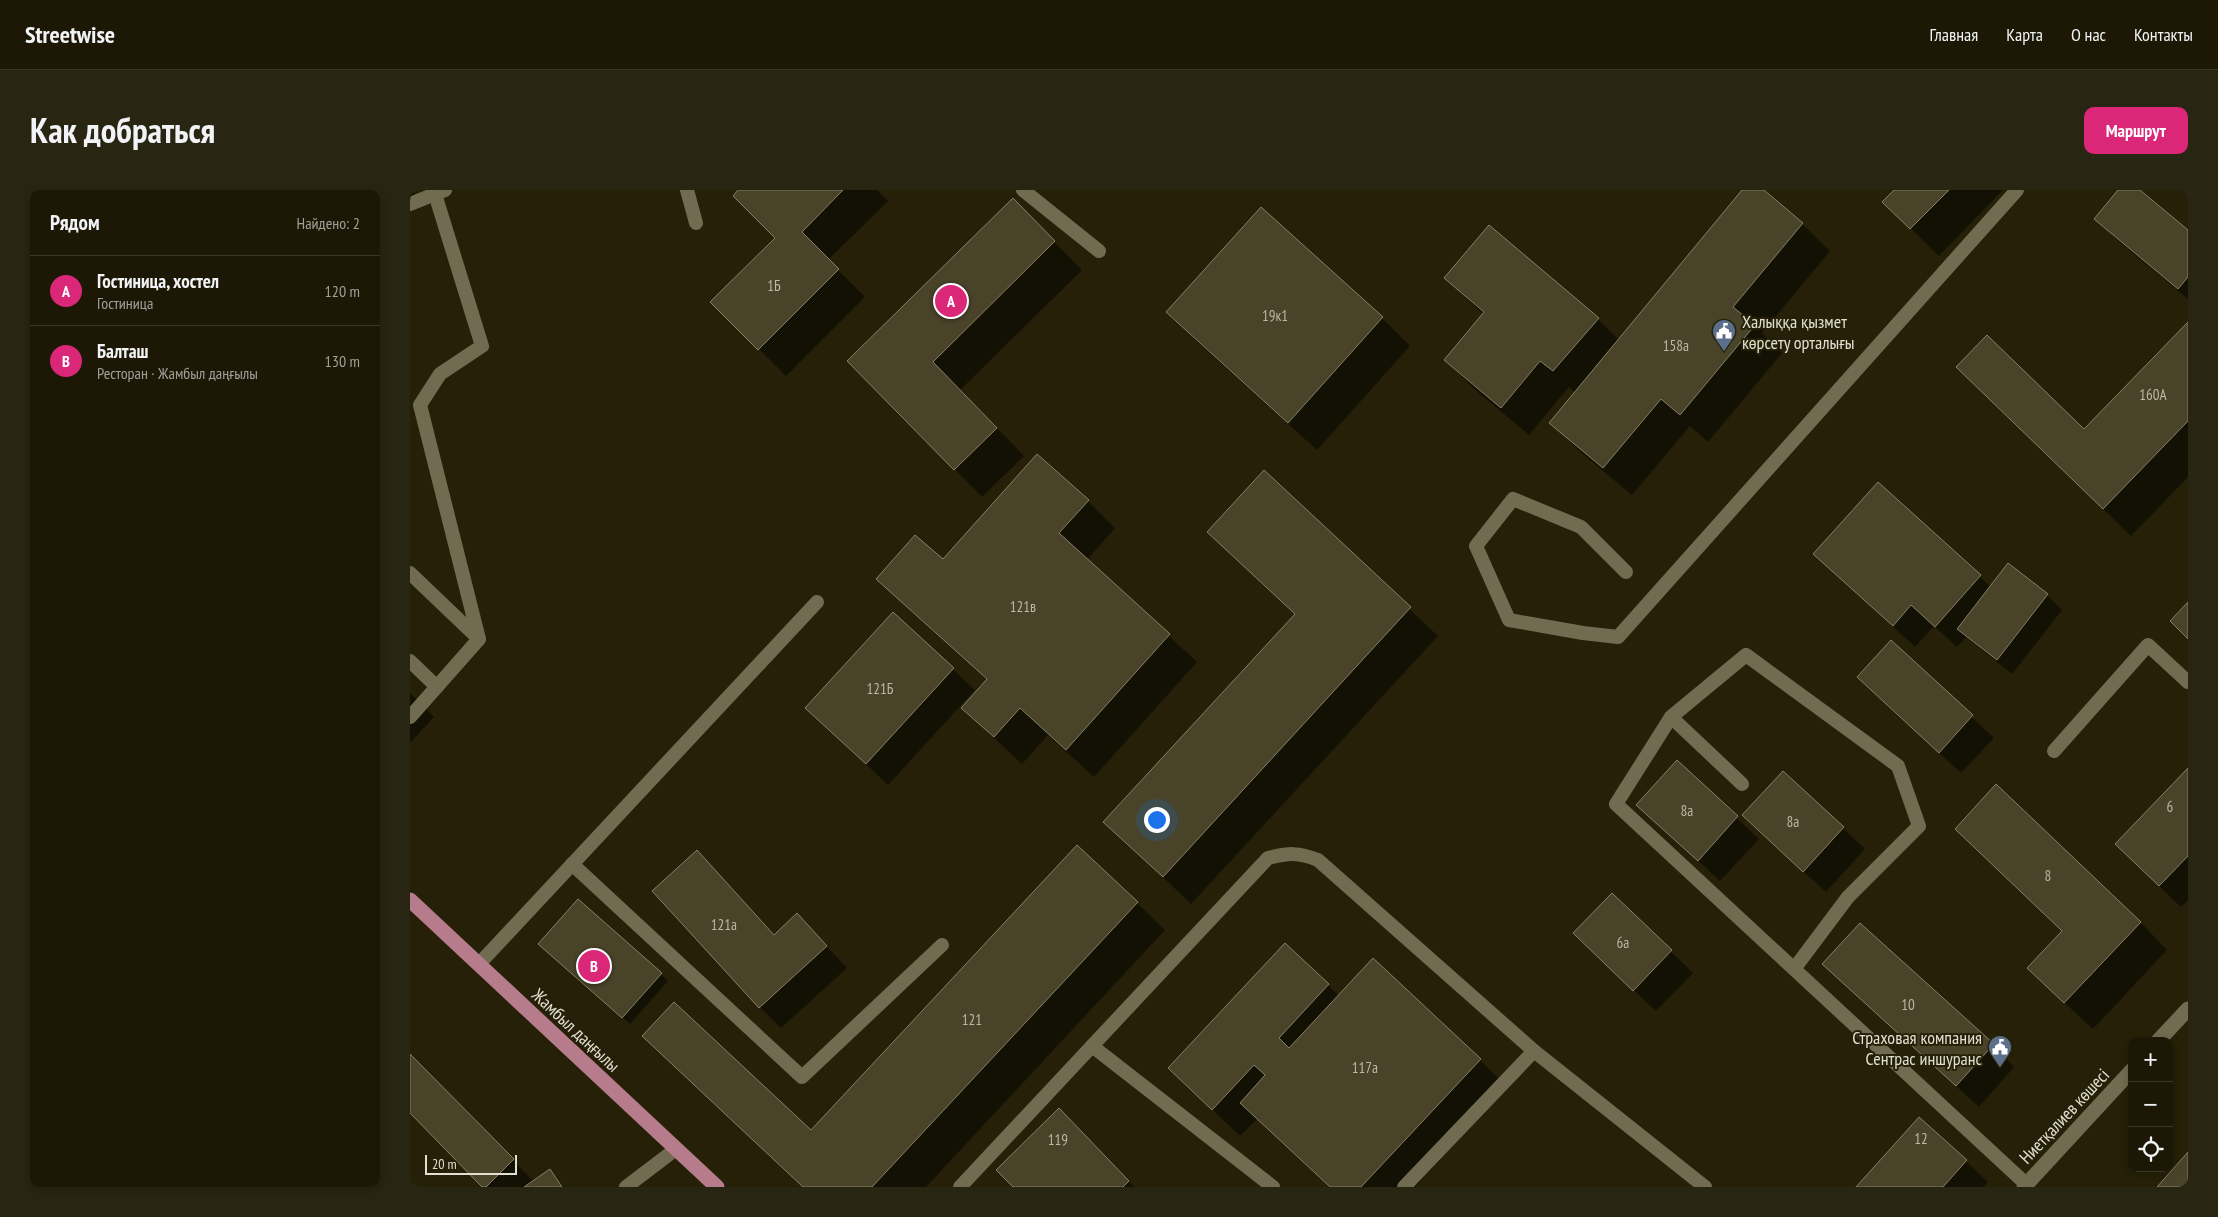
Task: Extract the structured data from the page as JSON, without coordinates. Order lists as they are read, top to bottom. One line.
{"streets":{"main road":["Жамбыл даңғылы"],"street":["Ниетқалиев көшесі"]},"places":{"public building":["Халыққа қызмет көрсету орталығы","Страховая компания Сентрас иншуранс"]},"house_numbers":["1Б","19к1","158а","160А","121в","121Б","6","8а","8а","8","121а","6а","10","121","117а","12","119"],"scale_bar":"20 m","page":{"header":"Streetwise","nav":["Главная","Карта","О нас","Контакты"],"title":"Как добраться","buttons":"Маршрут","heading":["Рядом","Найдено: 2"],"list":[{"mark":"A","name":"Гостиница, хостел","note":"Гостиница","value":"120 m"},{"mark":"B","name":"Балташ","note":"Ресторан · Жамбыл даңғылы","value":"130 m"}],"pins":["A","B"],"map_buttons":["+","−"],"scale":"20 m"}}
